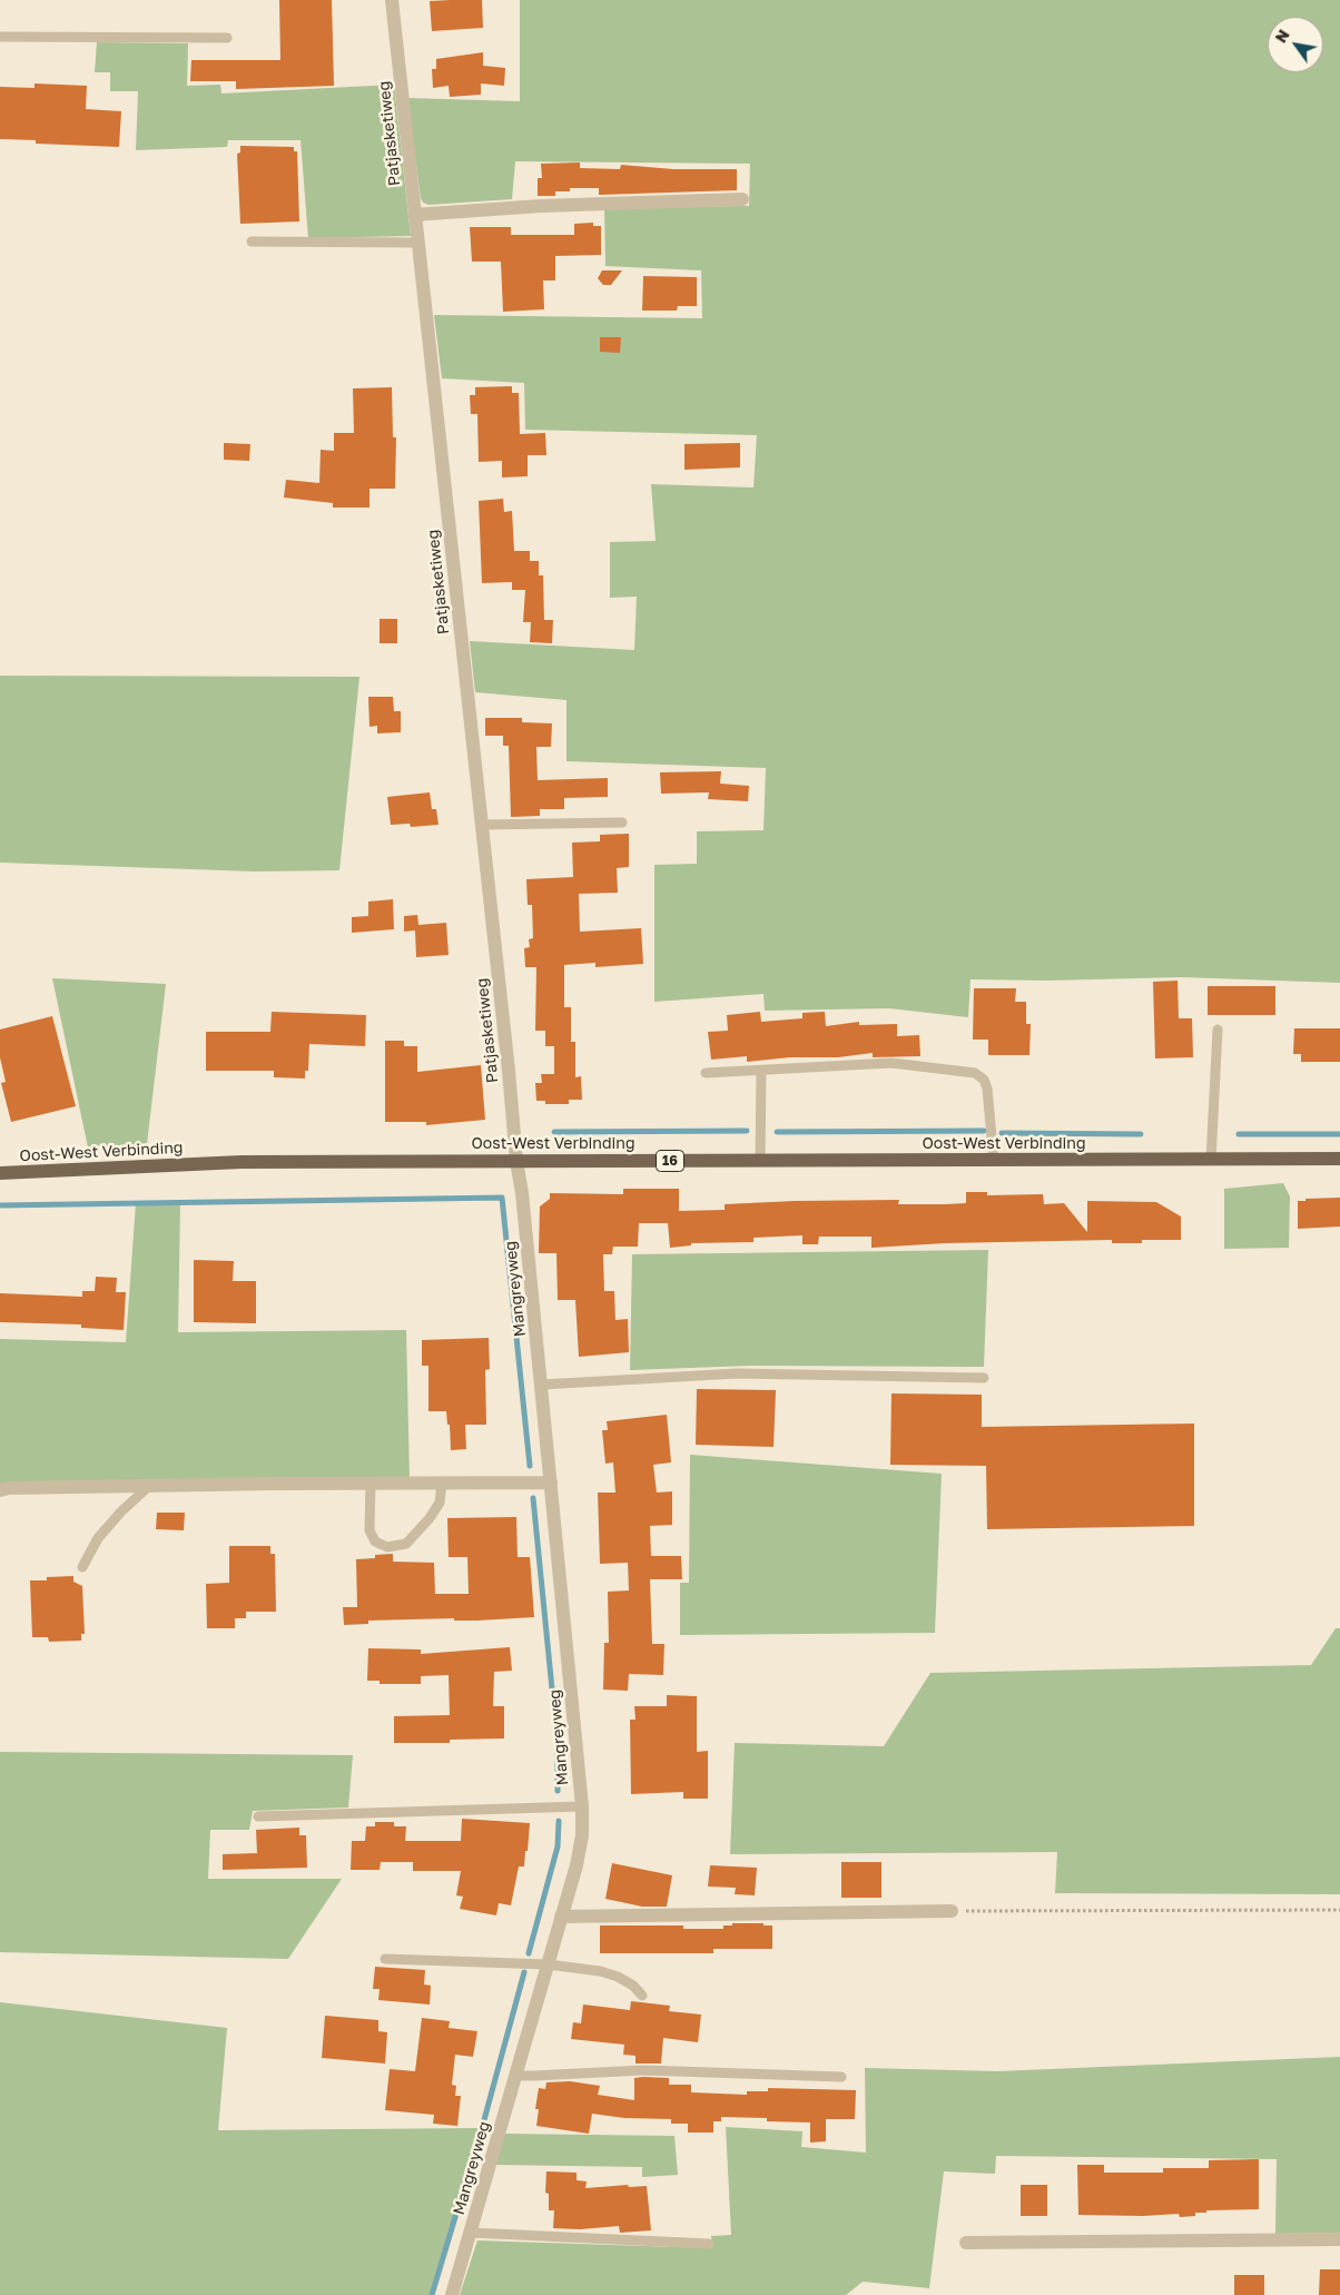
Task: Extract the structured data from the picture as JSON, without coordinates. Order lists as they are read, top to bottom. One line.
{"streets":{"main road":["Oost-West Verbinding","16"],"street":["Patjasketiweg","Mangreyweg"]},"crossings":[["Patjasketiweg","Oost-West Verbinding"],["Patjasketiweg","Mangreyweg"],["Oost-West Verbinding","Mangreyweg"]],"north":"top left"}
